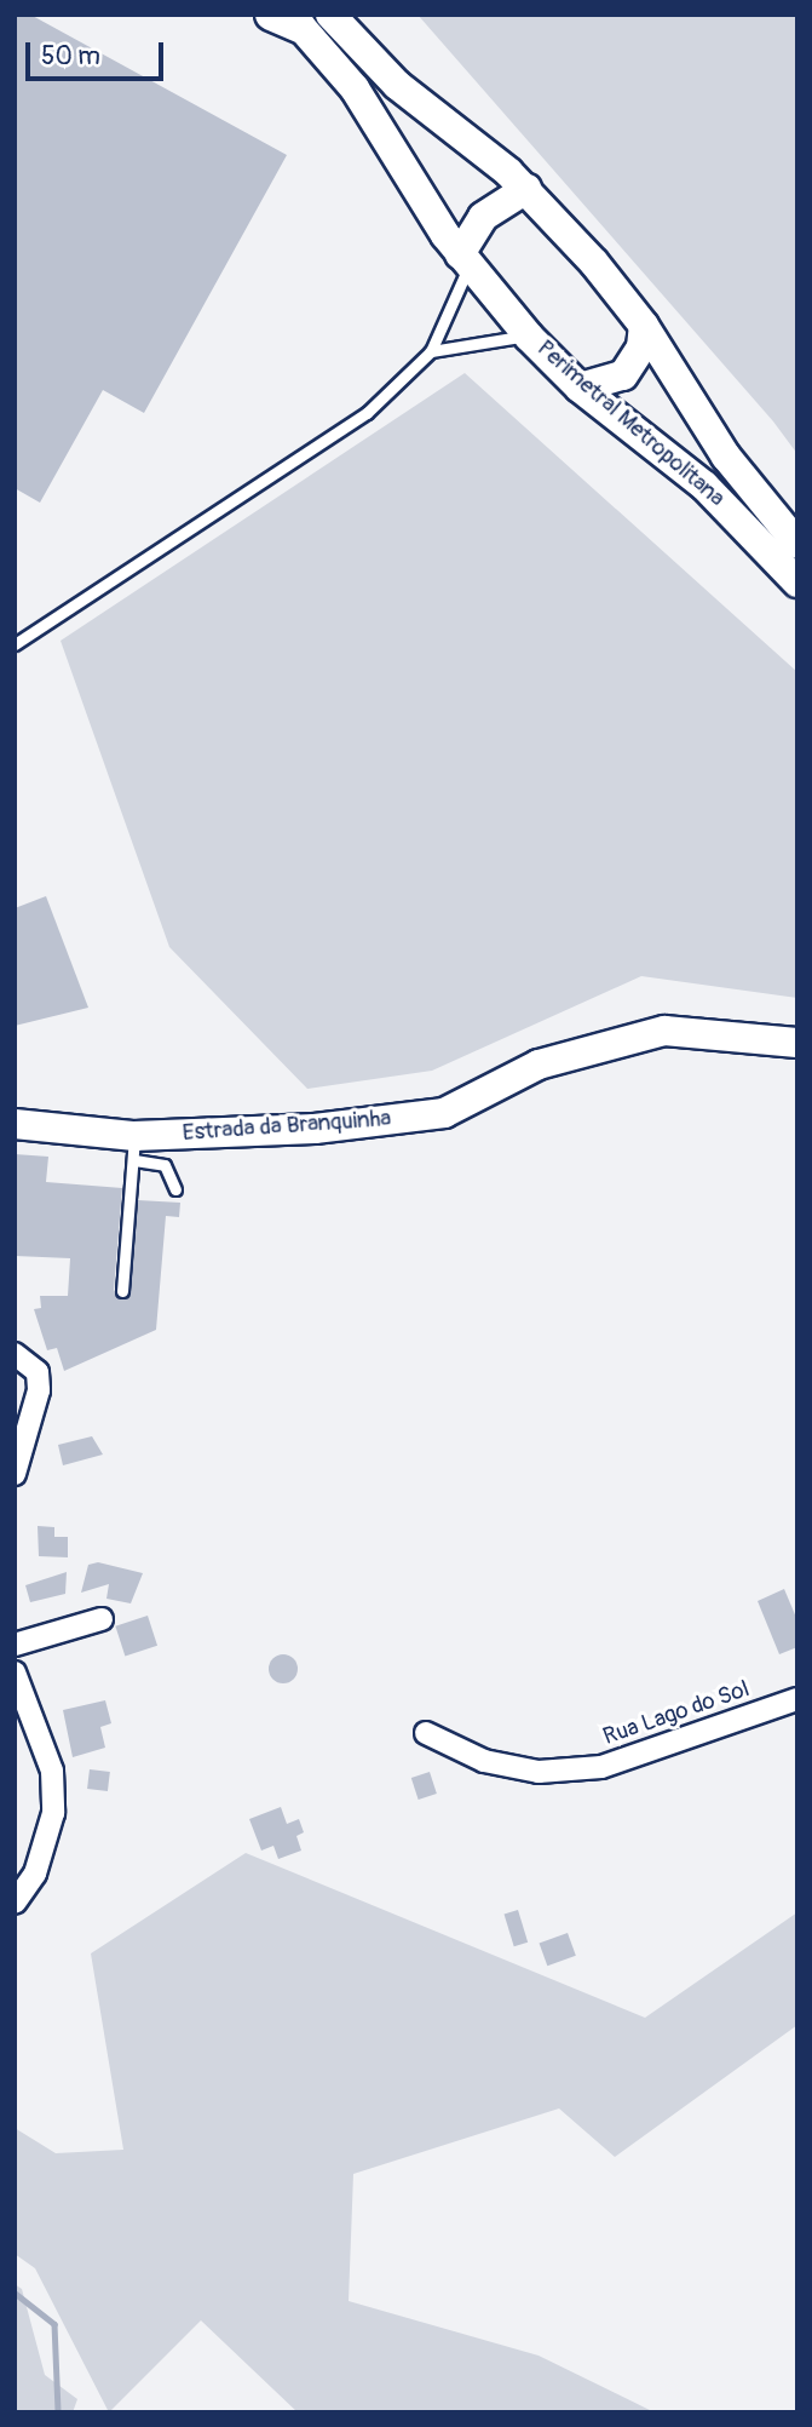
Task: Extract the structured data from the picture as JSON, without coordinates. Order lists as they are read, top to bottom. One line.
{"streets":{"main road":["Perimetral Metropolitana","Estrada da Branquinha"],"street":["Rua Lago do Sol"]},"scale_bar":"50 m"}
